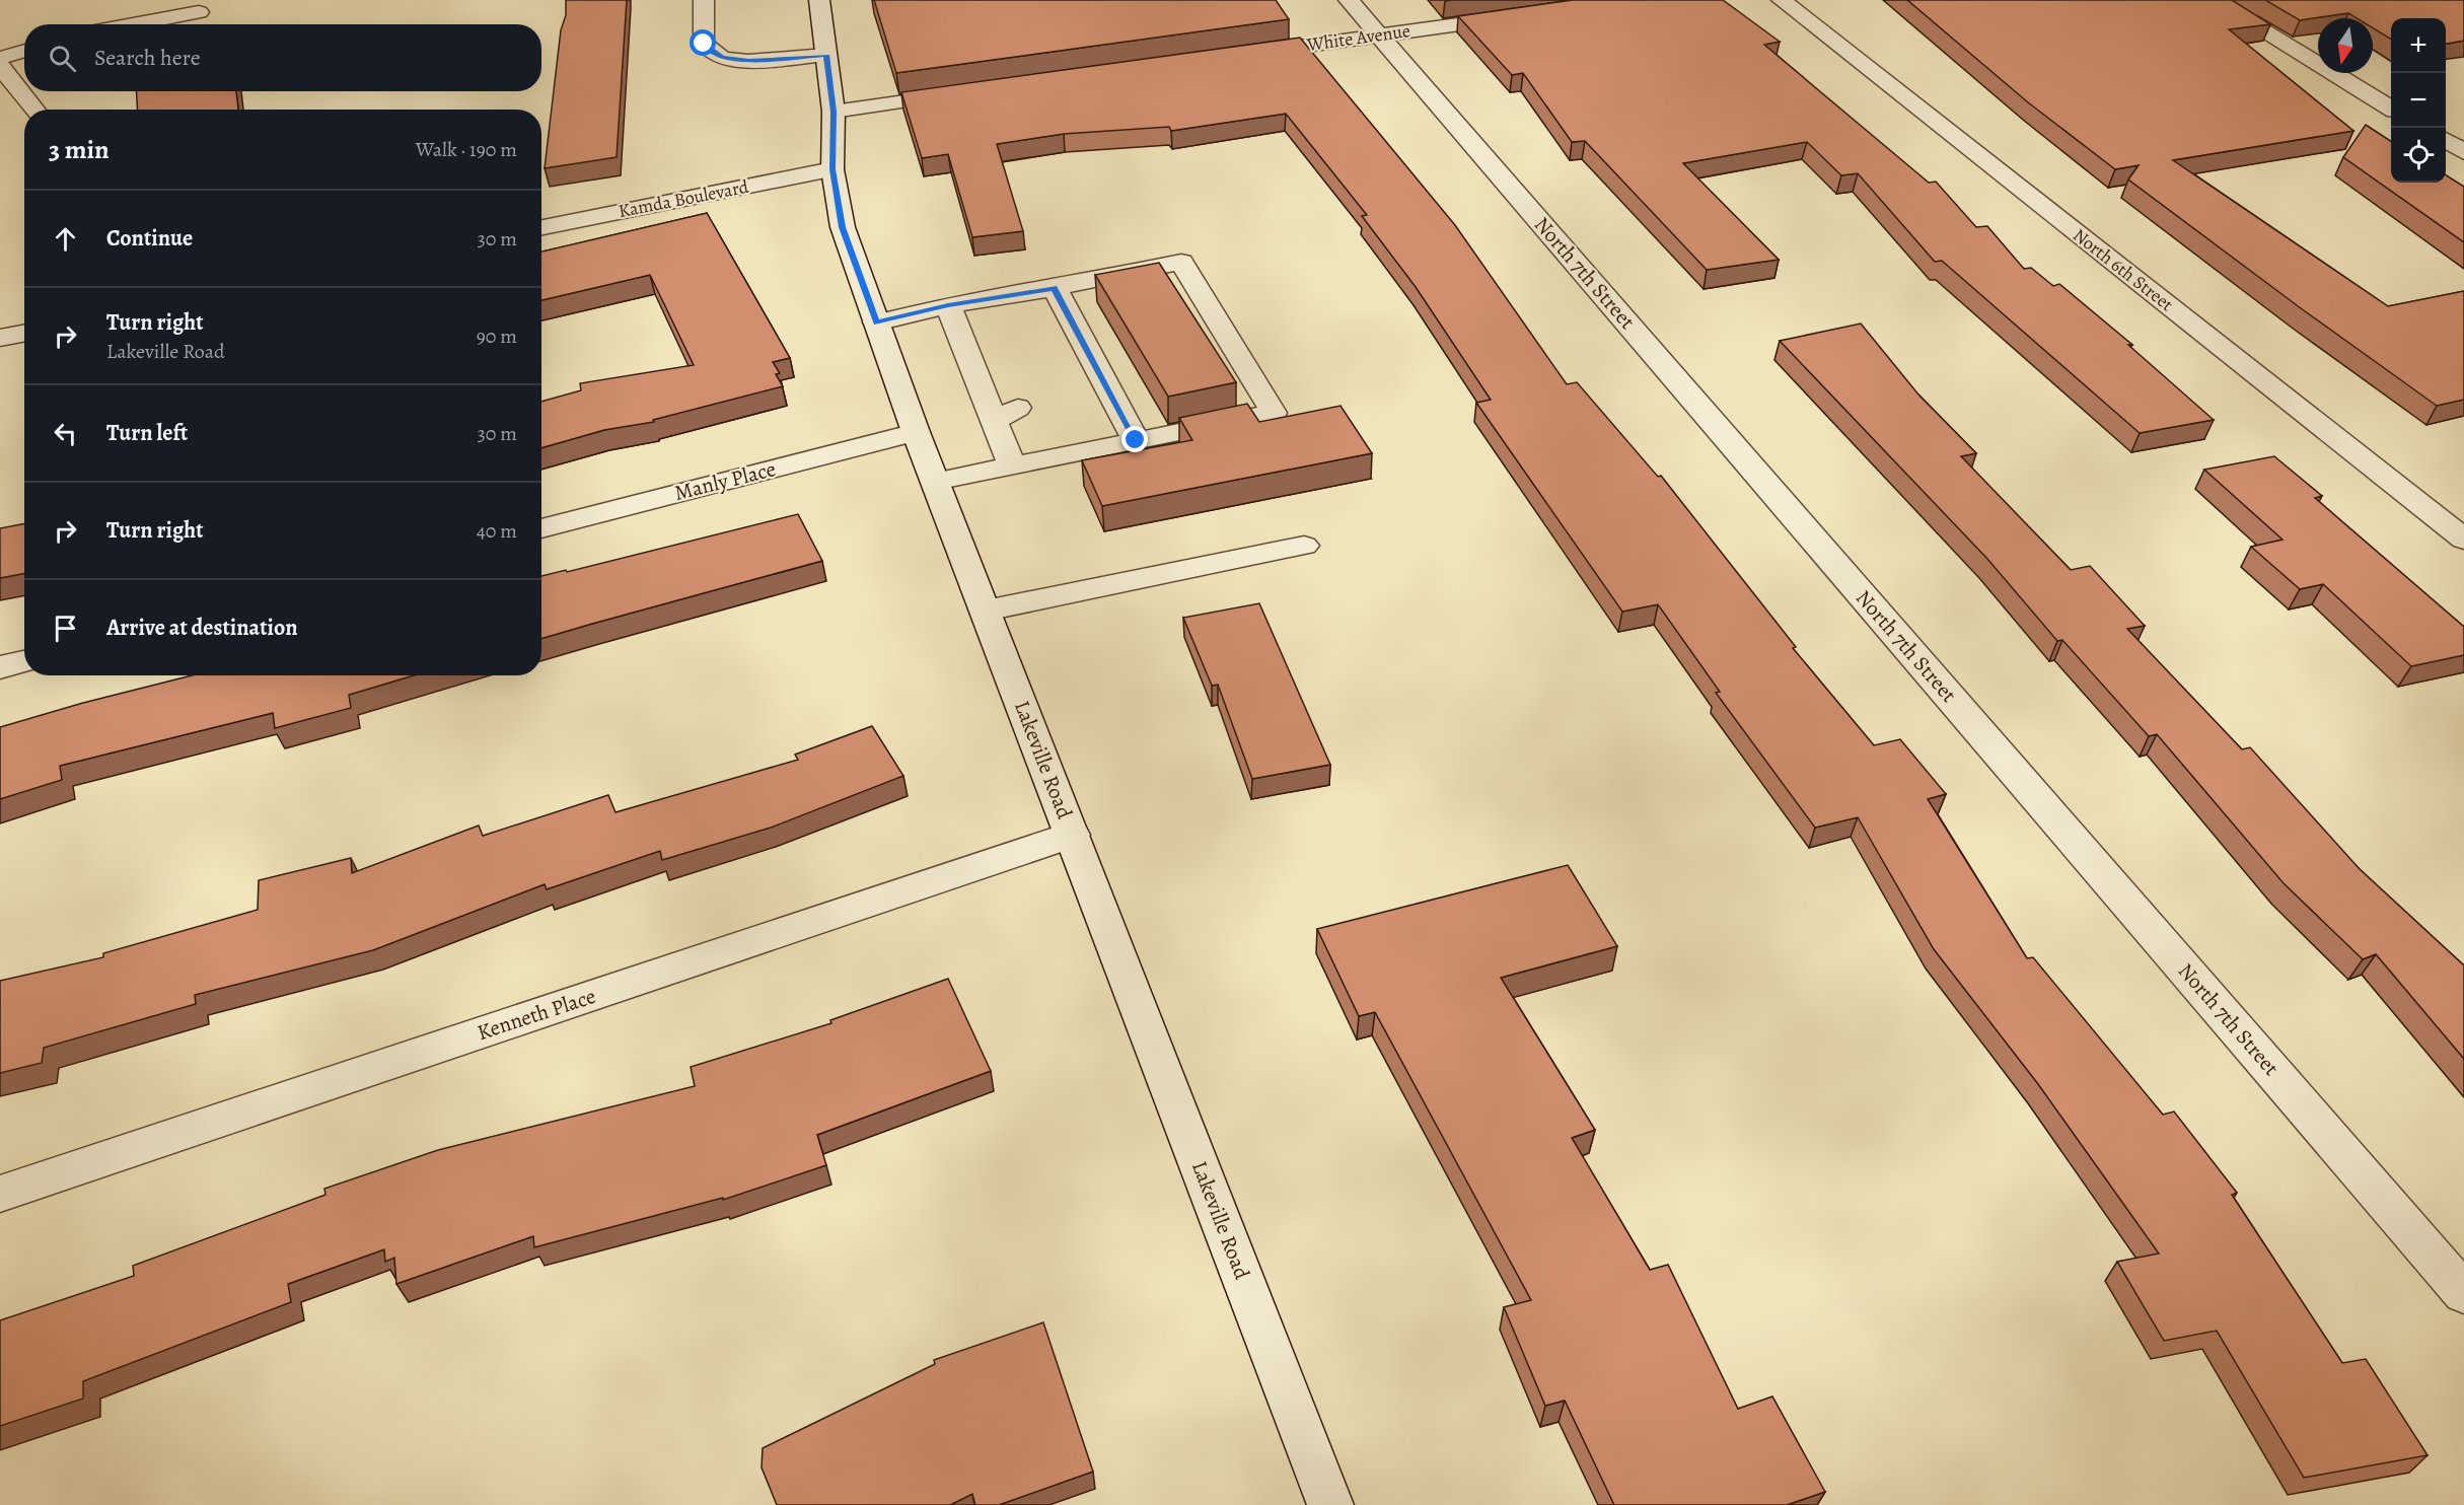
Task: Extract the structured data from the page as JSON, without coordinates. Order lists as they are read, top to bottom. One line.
{"streets":{"street":["White Avenue","Kamda Boulevard","North 6th Street","North 7th Street","Manly Place","Lakeville Road","Kenneth Place"]},"crossings":[["White Avenue","North 7th Street"],["Kamda Boulevard","Lakeville Road"],["Manly Place","Lakeville Road"],["Lakeville Road","Kenneth Place"]],"north":"bottom","page":{"map_buttons":["+","−"],"search":"Search here","heading":["3 min","Walk · 190 m"],"list":[["Continue","30 m"],["Turn right","Lakeville Road","90 m"],["Turn left","30 m"],["Turn right","40 m"],"Arrive at destination"]}}
